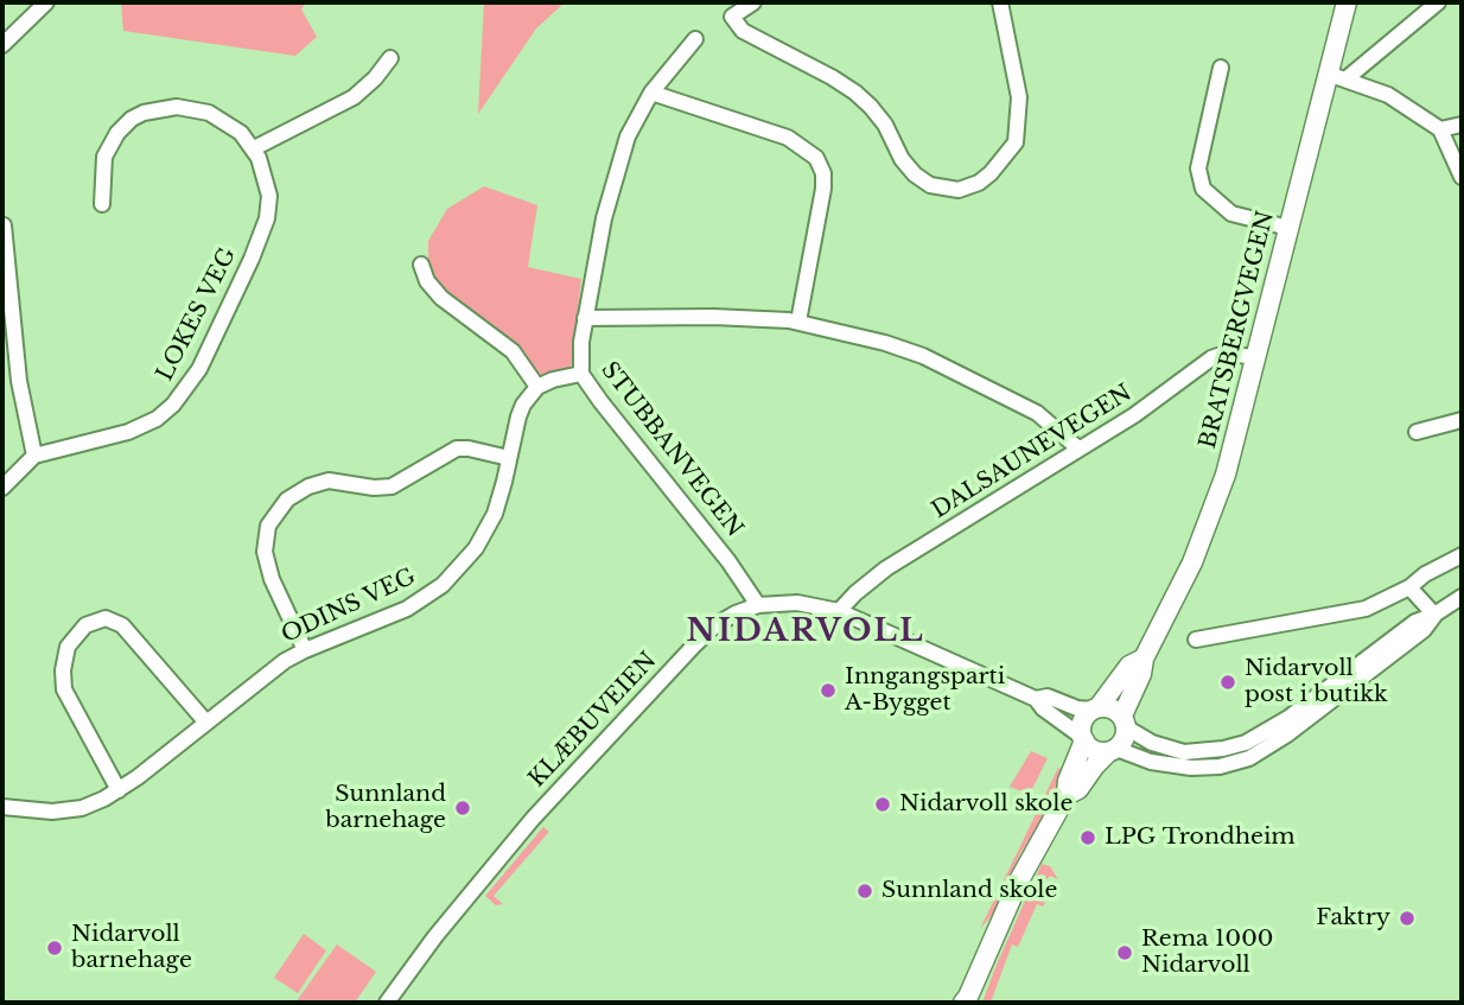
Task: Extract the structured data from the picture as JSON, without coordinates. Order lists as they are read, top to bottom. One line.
{"streets":{"main road":["BRATSBERGVEGEN"],"street":["LOKES VEG","STUBBANVEGEN","DALSAUNEVEGEN","ODINS VEG","KLÆBUVEIEN"]},"crossings":[["BRATSBERGVEGEN","DALSAUNEVEGEN"],["BRATSBERGVEGEN","KLÆBUVEIEN"],["STUBBANVEGEN","KLÆBUVEIEN"],["DALSAUNEVEGEN","KLÆBUVEIEN"]],"districts":["NIDARVOLL"],"places":["Nidarvoll post i butikk","Inngangsparti A-Bygget","Nidarvoll skole","Sunnland barnehage","LPG Trondheim","Sunnland skole","Faktry","Nidarvoll barnehage","Rema 1000 Nidarvoll"]}
